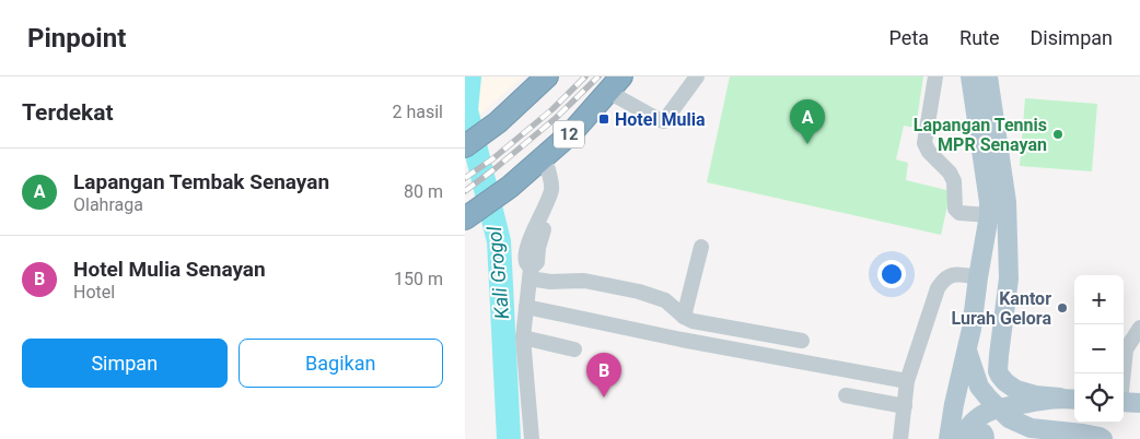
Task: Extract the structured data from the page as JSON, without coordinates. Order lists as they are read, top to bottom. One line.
{"streets":{"highway":["12"]},"water":["Kali Grogol"],"places":{"transit":["Hotel Mulia"],"other":["Lapangan Tennis MPR Senayan","Kantor Lurah Gelora"]},"page":{"header":"Pinpoint","nav":["Peta","Rute","Disimpan"],"heading":["Terdekat","2 hasil"],"pins":["A","B"],"list":[{"mark":"A","name":"Lapangan Tembak Senayan","note":"Olahraga","value":"80 m"},{"mark":"B","name":"Hotel Mulia Senayan","note":"Hotel","value":"150 m"}],"map_buttons":["+","−"],"buttons":["Simpan","Bagikan"]}}
